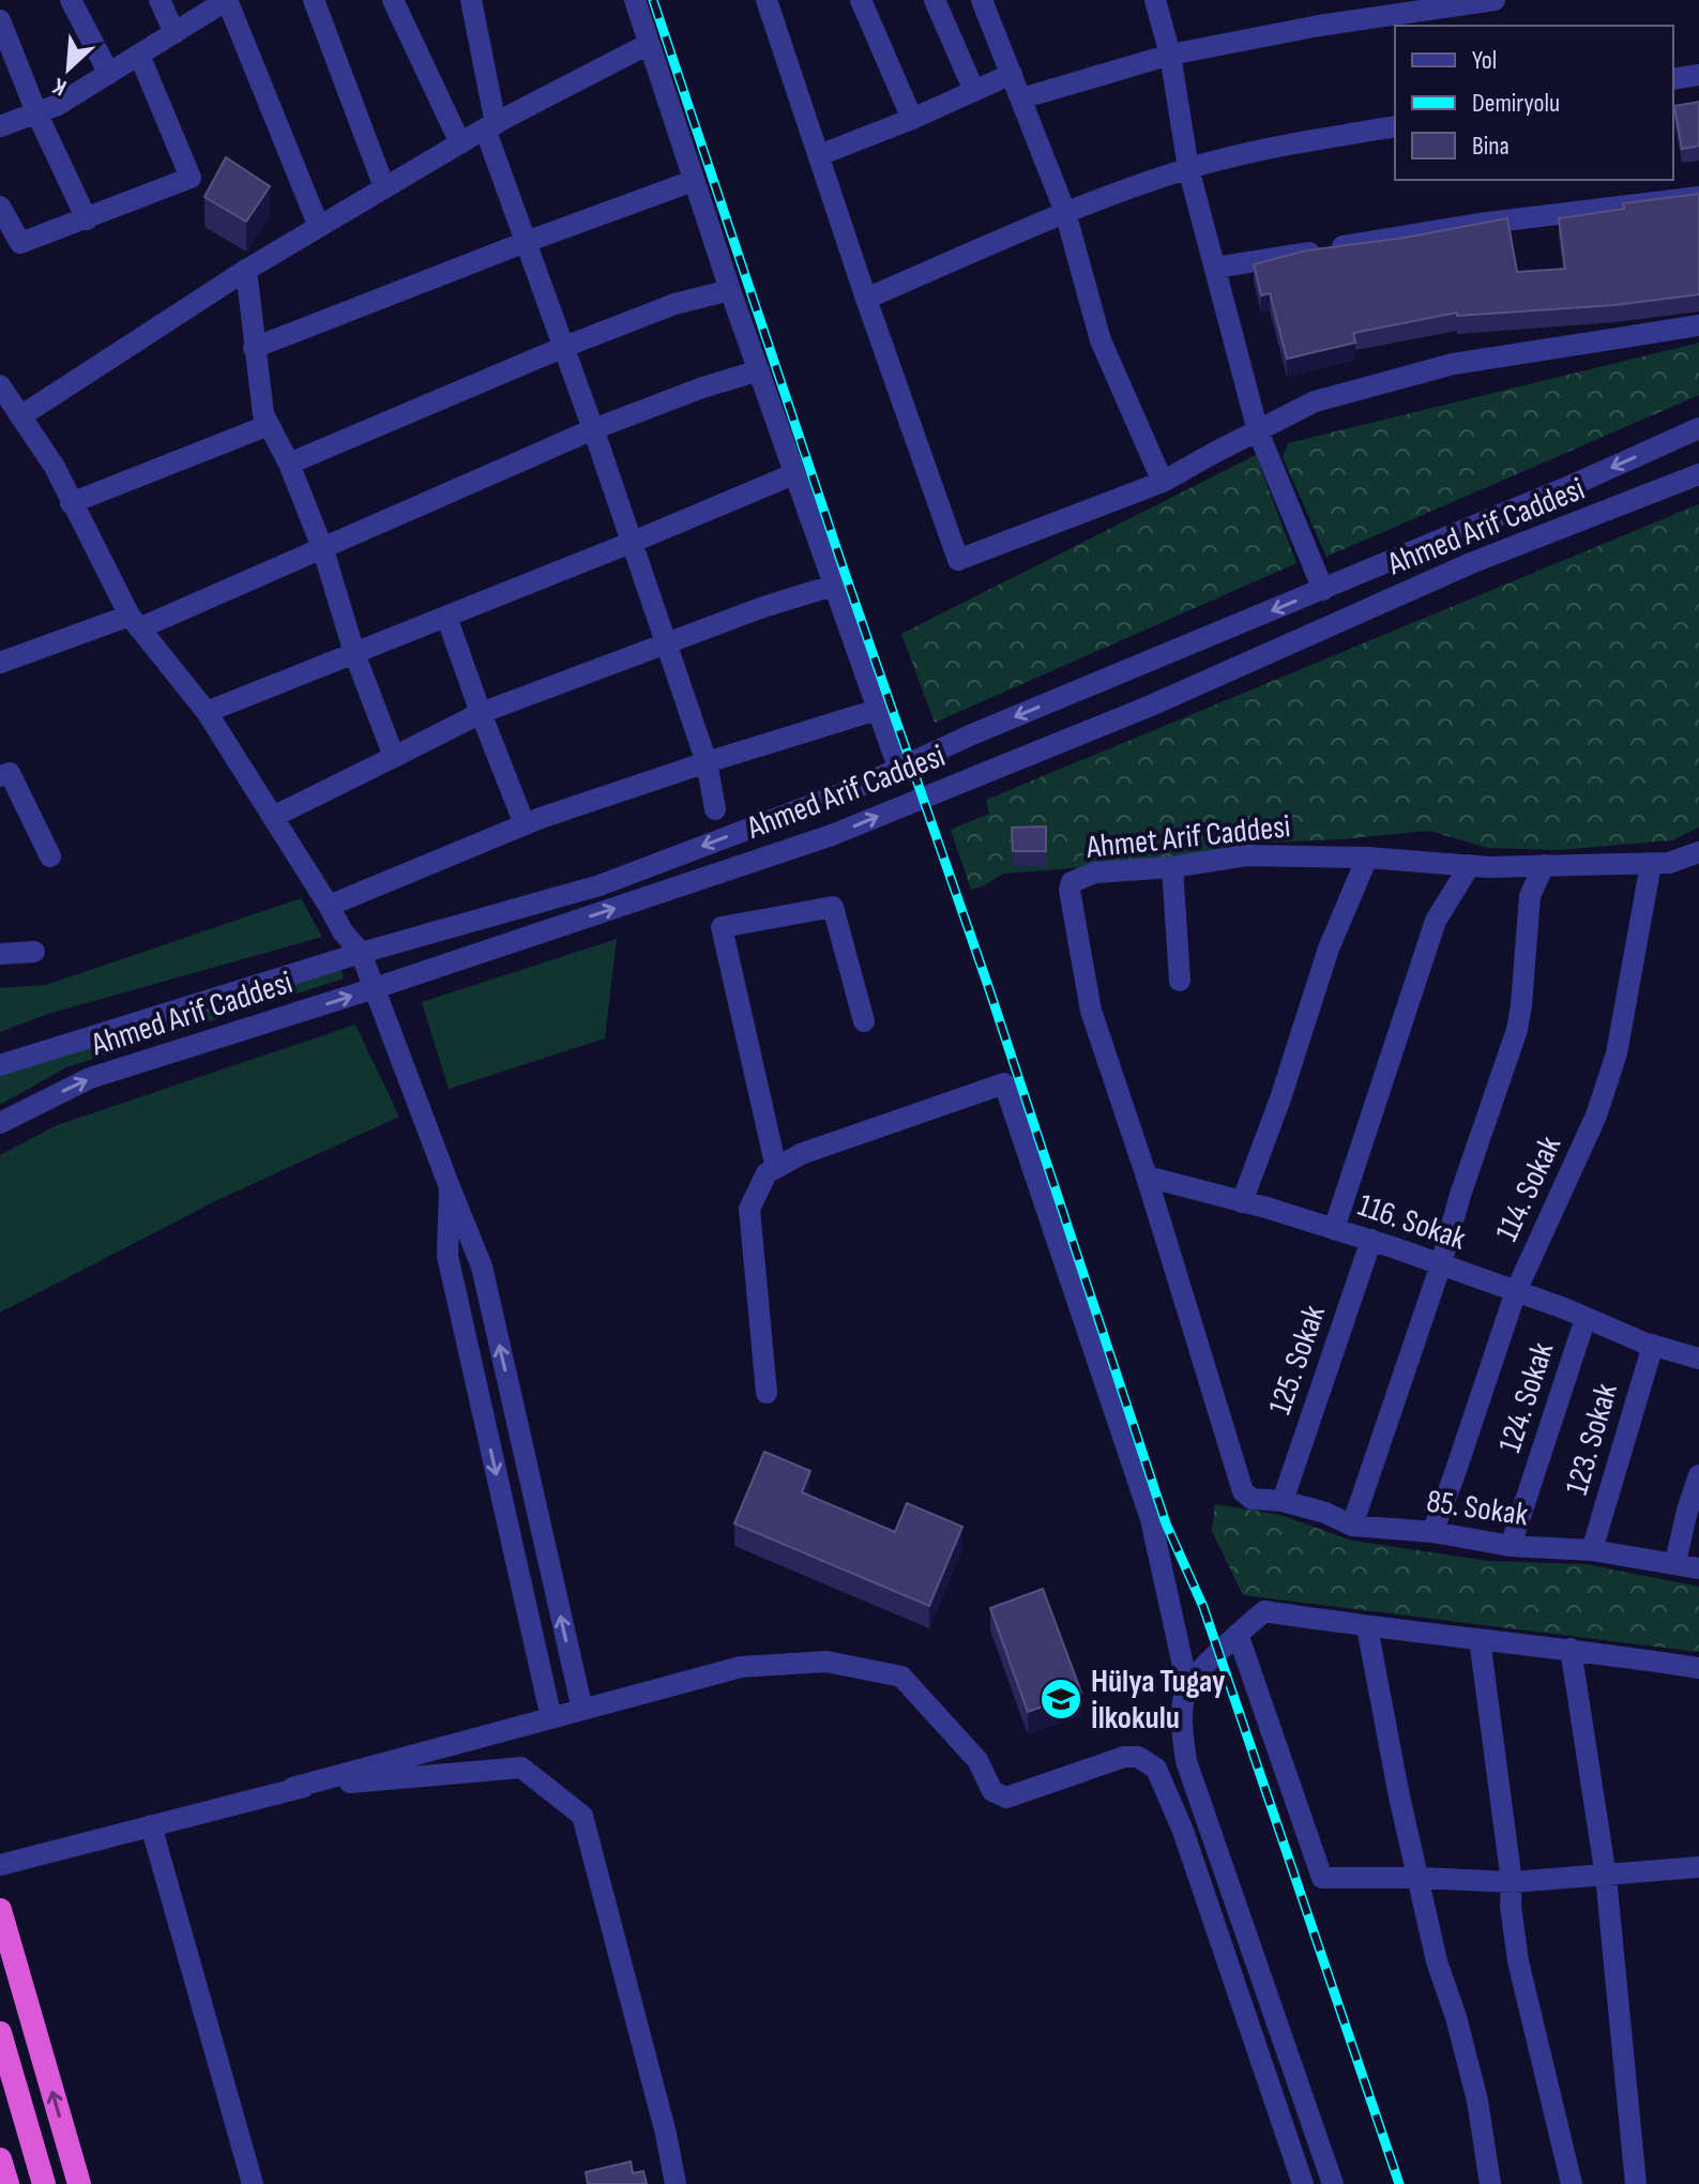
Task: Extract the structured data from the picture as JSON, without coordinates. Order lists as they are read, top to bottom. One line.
{"streets":{"street":["Ahmed Arif Caddesi","Ahmet Arif Caddesi","114. Sokak","116. Sokak","125. Sokak","124. Sokak","123. Sokak","85. Sokak"]},"crossings":[["Ahmet Arif Caddesi","114. Sokak"],["Ahmet Arif Caddesi","116. Sokak"],["Ahmet Arif Caddesi","85. Sokak"],["114. Sokak","116. Sokak"],["114. Sokak","85. Sokak"],["116. Sokak","125. Sokak"],["116. Sokak","124. Sokak"],["116. Sokak","123. Sokak"],["125. Sokak","85. Sokak"],["124. Sokak","85. Sokak"],["123. Sokak","85. Sokak"]],"places":{"school or university":["Hülya Tugay İlkokulu"]},"legend":["Yol","Demiryolu","Bina"],"north":"bottom left"}
